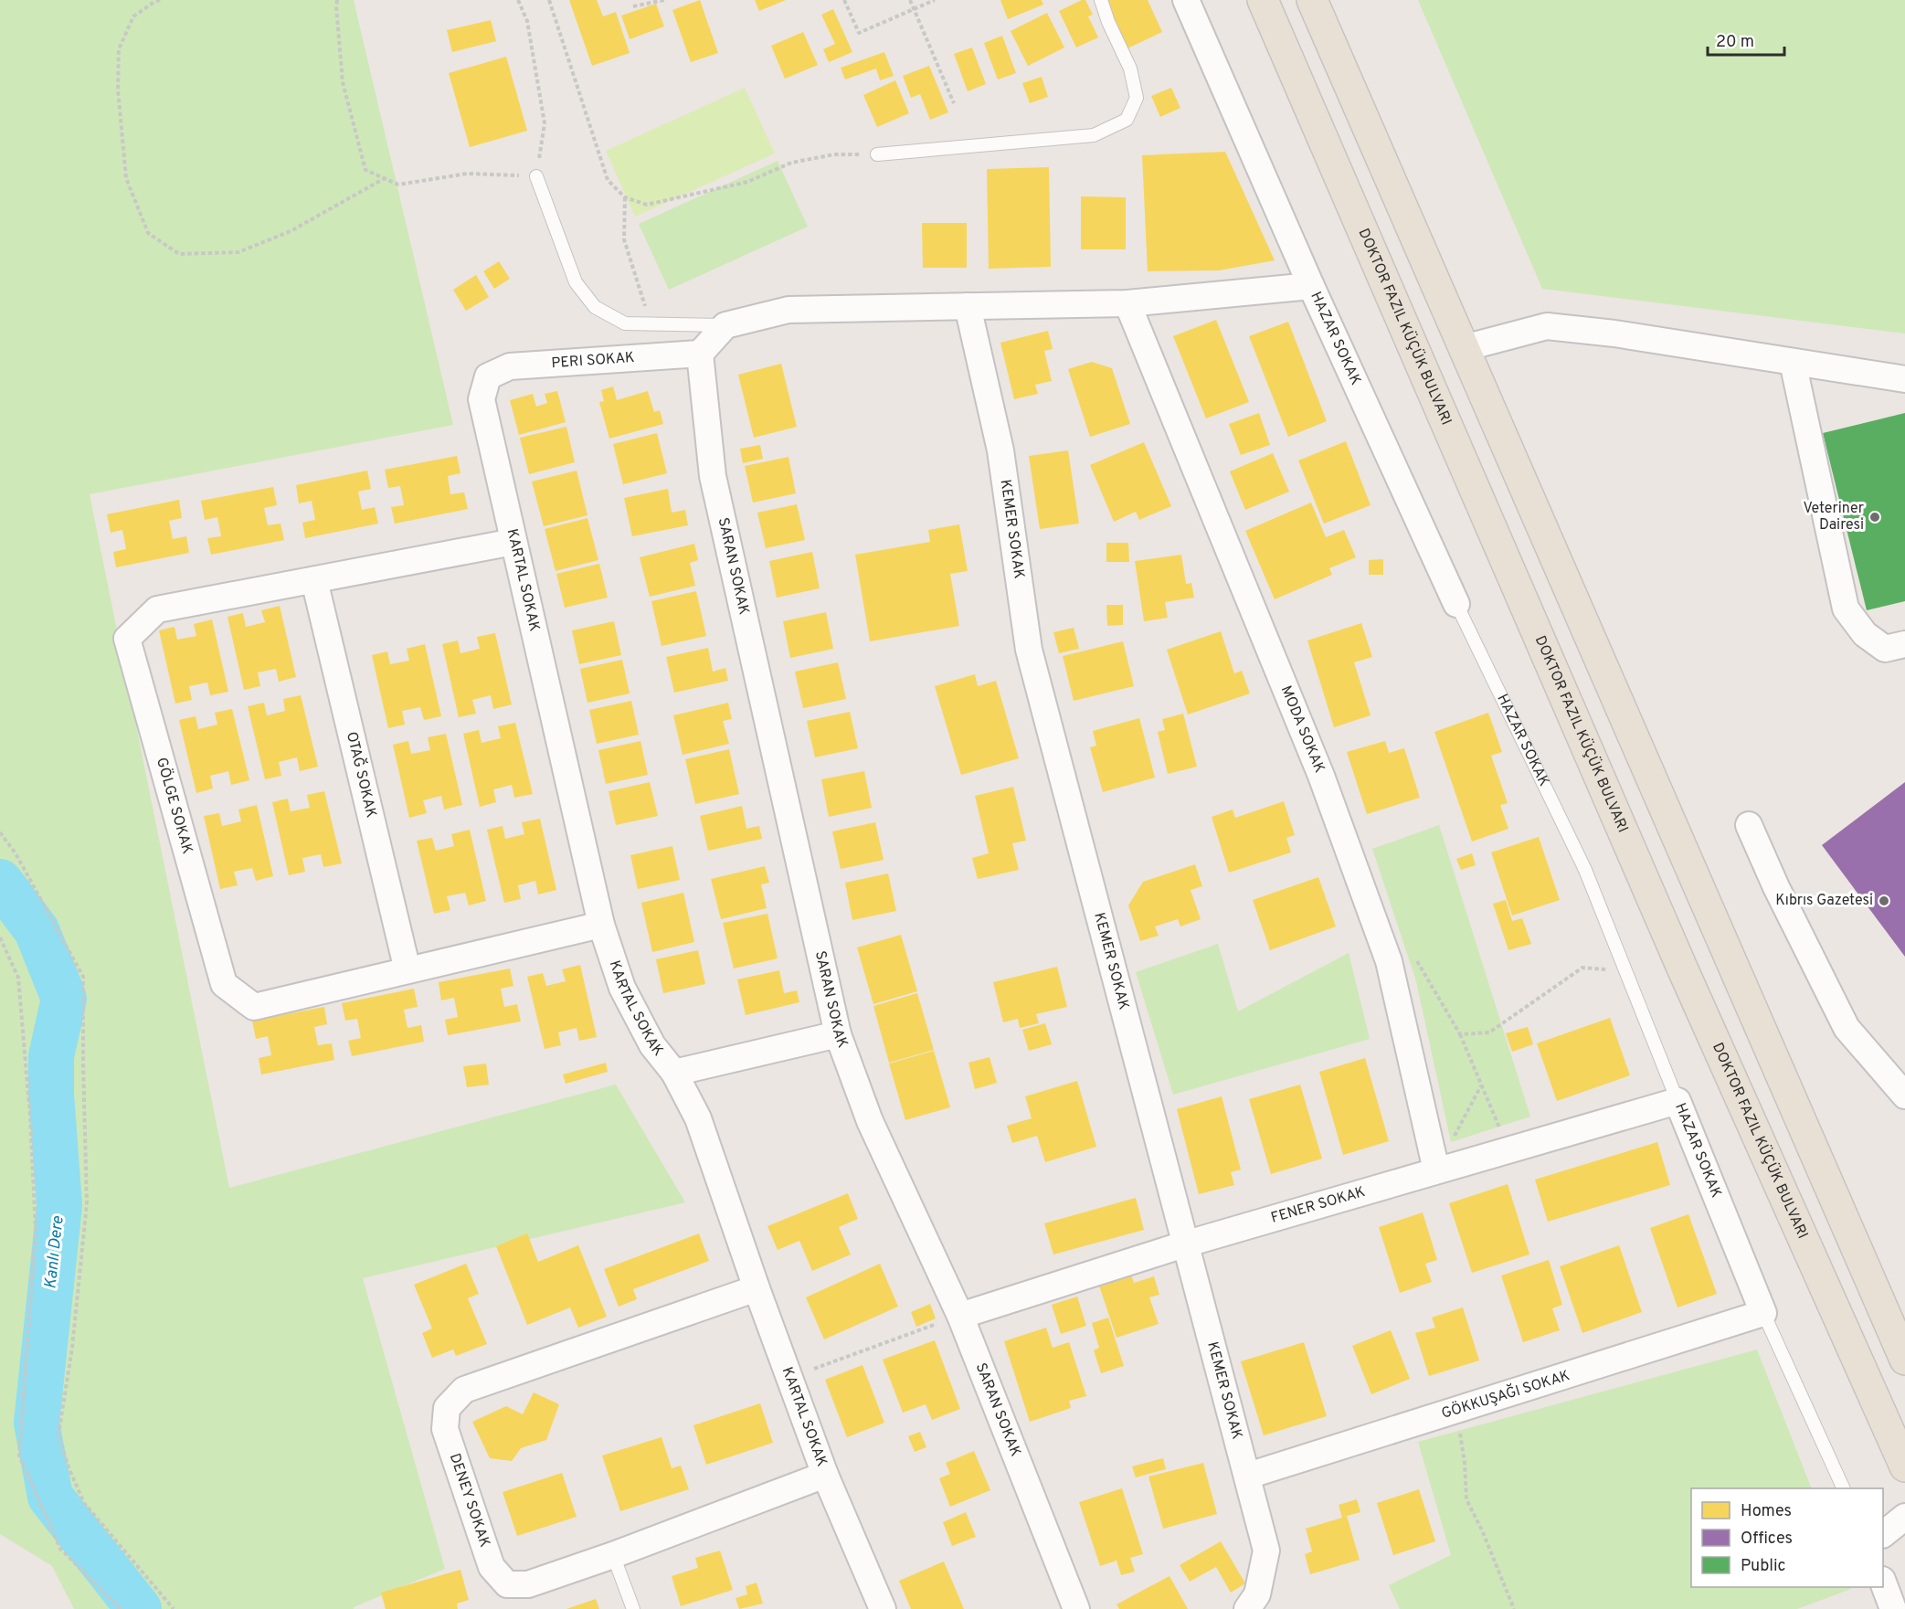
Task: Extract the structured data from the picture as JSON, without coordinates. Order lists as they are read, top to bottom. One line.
{"streets":{"street":["HAZAR SOKAK","PERI SOKAK","KEMER SOKAK","SARAN SOKAK","KARTAL SOKAK","MODA SOKAK","OTAĞ SOKAK","GÖLGE SOKAK","FENER SOKAK","DENEY SOKAK"]},"crossings":[["HAZAR SOKAK","FENER SOKAK"],["PERI SOKAK","SARAN SOKAK"],["PERI SOKAK","KARTAL SOKAK"],["KEMER SOKAK","FENER SOKAK"],["SARAN SOKAK","FENER SOKAK"],["KARTAL SOKAK","GÖLGE SOKAK"],["KARTAL SOKAK","DENEY SOKAK"],["MODA SOKAK","FENER SOKAK"],["OTAĞ SOKAK","GÖLGE SOKAK"]],"water":["Kanlı Dere"],"places":["Veteriner Dairesi","Kıbrıs Gazetesi"],"legend":["Homes","Offices","Public"],"scale_bar":"20 m"}
